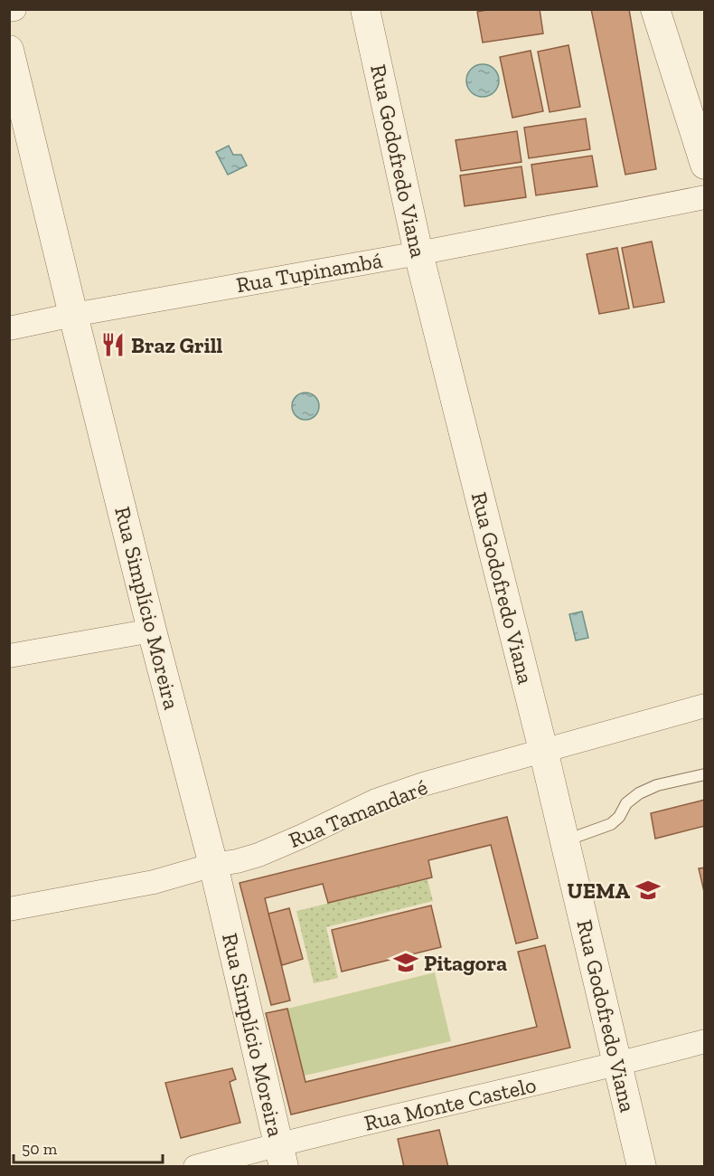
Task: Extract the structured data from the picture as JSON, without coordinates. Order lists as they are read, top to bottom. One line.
{"streets":{"street":["Rua Godofredo Viana","Rua Tupinambá","Rua Simplício Moreira","Rua Tamandaré","Rua Monte Castelo"]},"crossings":[["Rua Godofredo Viana","Rua Tupinambá"],["Rua Godofredo Viana","Rua Tamandaré"],["Rua Godofredo Viana","Rua Monte Castelo"],["Rua Tupinambá","Rua Simplício Moreira"],["Rua Simplício Moreira","Rua Tamandaré"],["Rua Simplício Moreira","Rua Monte Castelo"]],"places":{"restaurant":["Braz Grill"],"school or university":["UEMA","Pitagora"]},"scale_bar":"50 m"}
